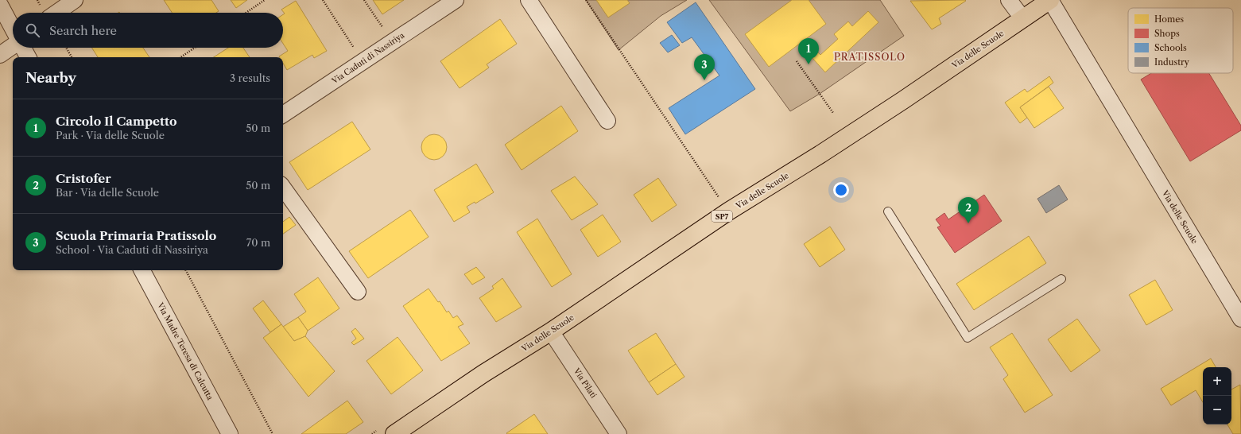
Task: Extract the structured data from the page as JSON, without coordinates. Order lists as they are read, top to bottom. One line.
{"streets":{"main road":["Via delle Scuole","SP7"],"street":["Via Caduti di Nassiriya","Via Madre Teresa di Calcutta","Via Pilati"]},"crossings":[["Via delle Scuole","Via Pilati"]],"districts":["PRATISSOLO"],"legend":["Homes","Shops","Schools","Industry"],"page":{"search":"Search here","pins":["1","3","2"],"heading":["Nearby","3 results"],"list":[{"mark":"1","name":"Circolo Il Campetto","note":"Park · Via delle Scuole","value":"50 m"},{"mark":"2","name":"Cristofer","note":"Bar · Via delle Scuole","value":"50 m"},{"mark":"3","name":"Scuola Primaria Pratissolo","note":"School · Via Caduti di Nassiriya","value":"70 m"}],"map_buttons":["+","−"]}}
